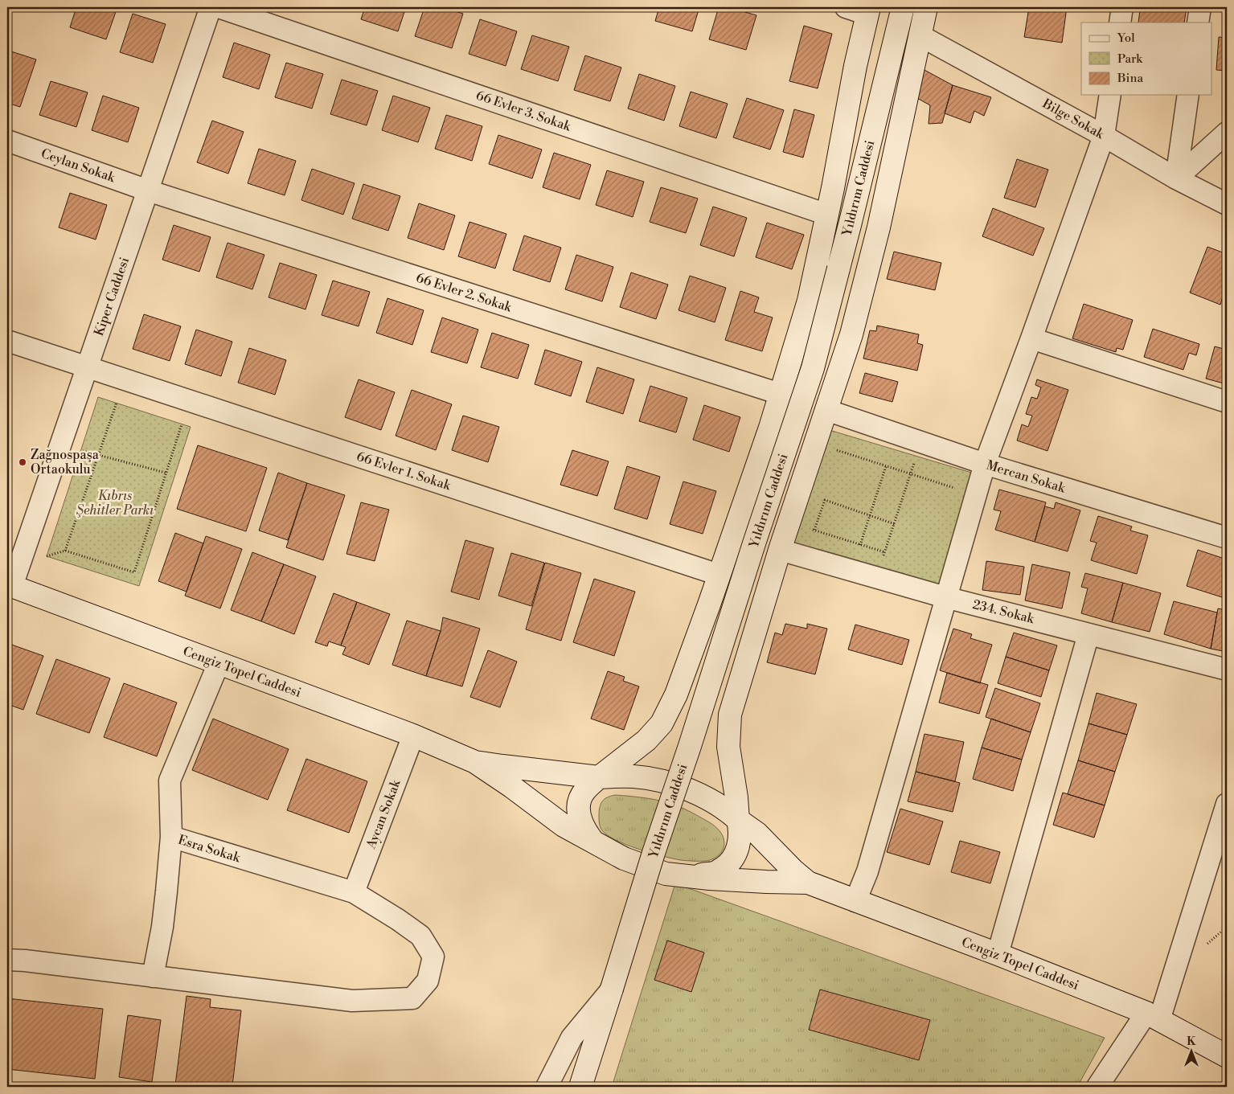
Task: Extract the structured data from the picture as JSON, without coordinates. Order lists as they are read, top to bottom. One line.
{"streets":{"main road":["Yıldırım Caddesi","Cengiz Topel Caddesi"],"street":["66 Evler 3. Sokak","Bilge Sokak","Ceylan Sokak","66 Evler 2. Sokak","Kiper Caddesi","66 Evler 1. Sokak","Mercan Sokak","234. Sokak","Aycan Sokak","Esra Sokak"]},"crossings":[["Ceylan Sokak","66 Evler 2. Sokak"],["Ceylan Sokak","Kiper Caddesi"],["66 Evler 2. Sokak","Kiper Caddesi"],["Kiper Caddesi","66 Evler 1. Sokak"],["Kiper Caddesi","Cengiz Topel Caddesi"],["Cengiz Topel Caddesi","Aycan Sokak"],["Cengiz Topel Caddesi","Esra Sokak"],["Aycan Sokak","Esra Sokak"]],"parks":["Kıbrıs Şehitler Parkı"],"places":["Zağnospaşa Ortaokulu"],"legend":["Yol","Park","Bina"],"north":"top"}
